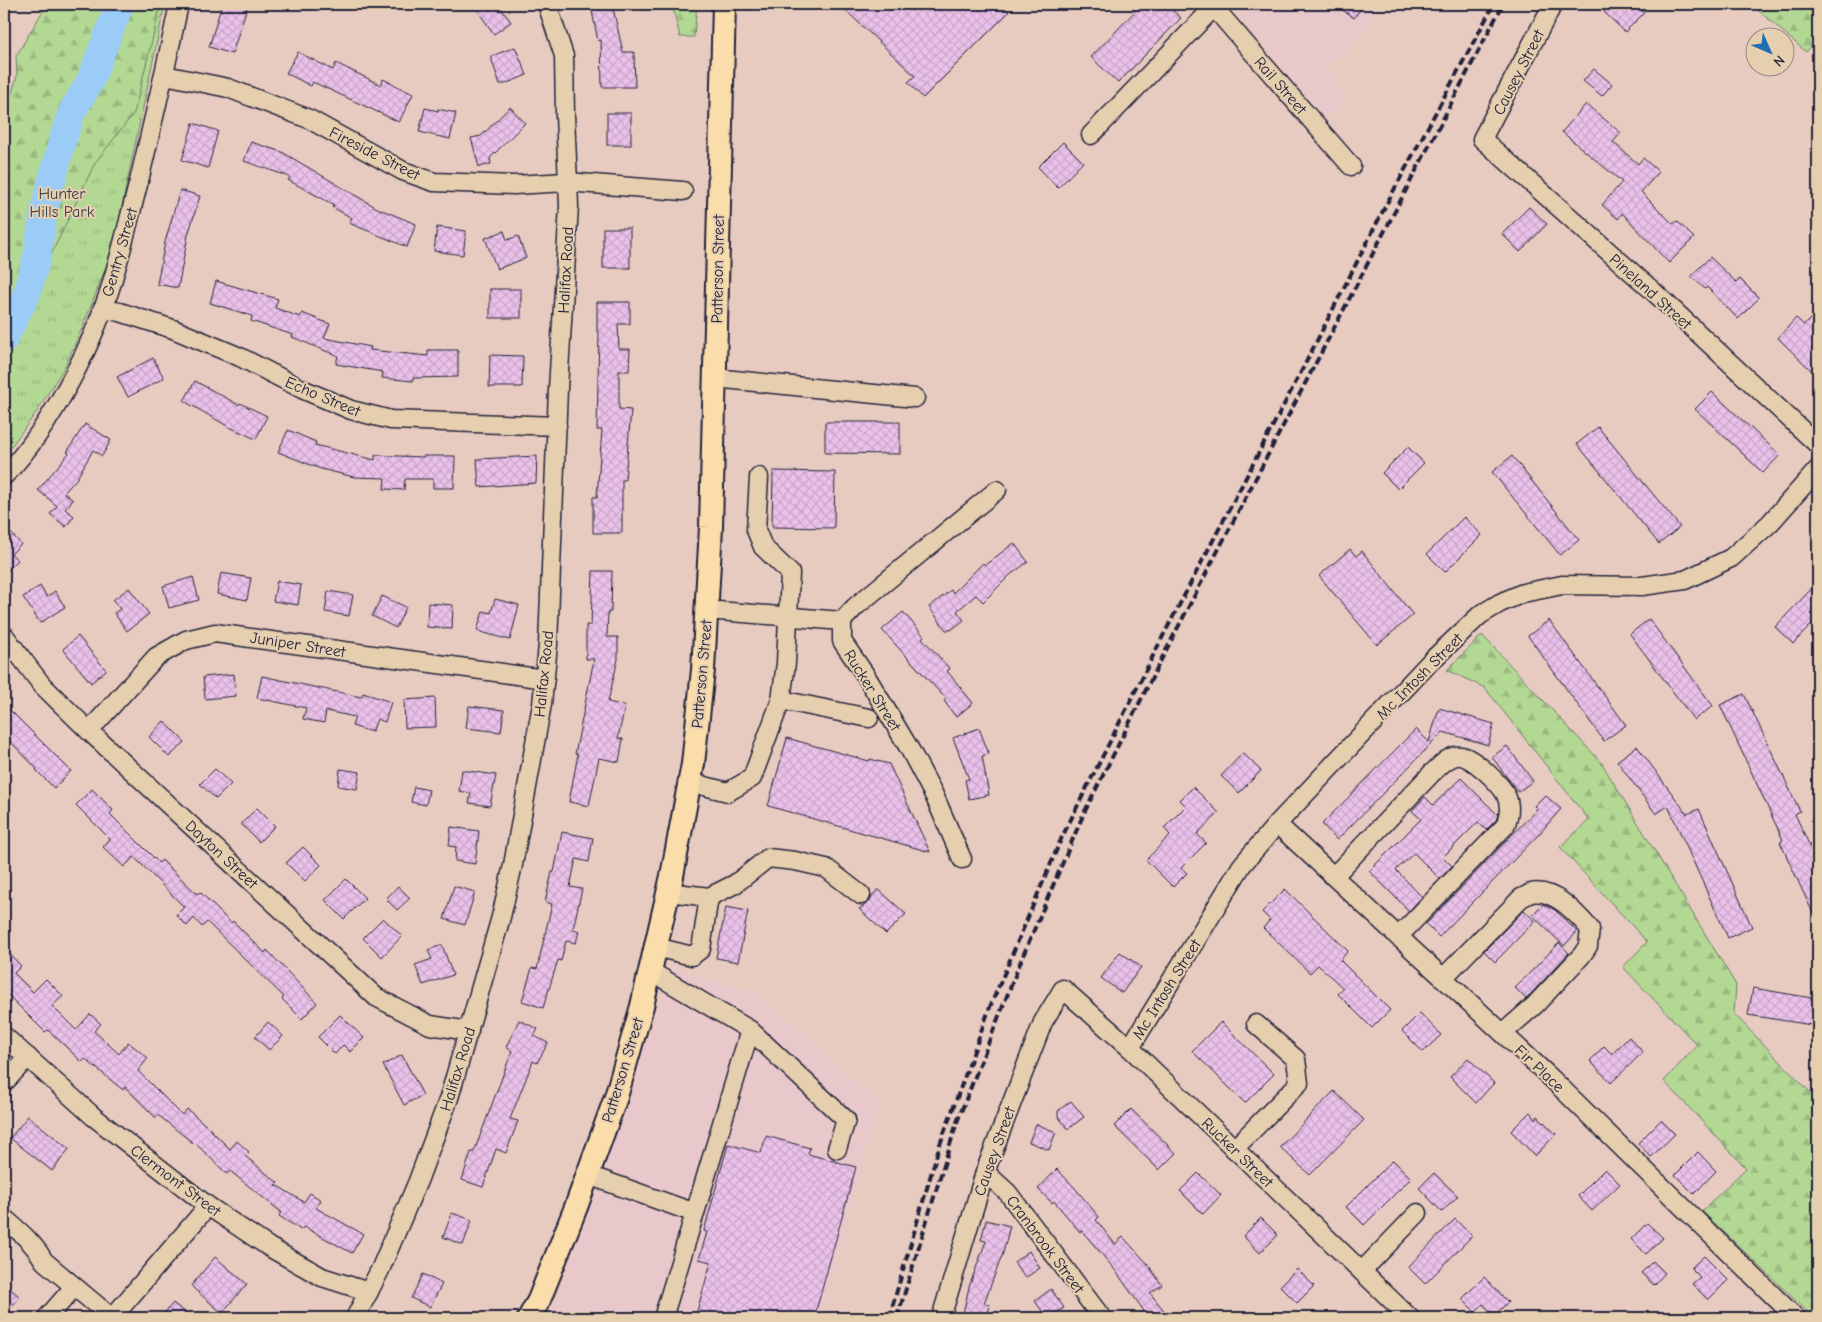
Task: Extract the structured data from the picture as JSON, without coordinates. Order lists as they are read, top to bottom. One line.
{"streets":{"main road":["Patterson Street"],"street":["Causey Street","Rail Street","Fireside Street","Gentry Street","Halifax Road","Pineland Street","Echo Street","Juniper Street","Mc Intosh Street","Rucker Street","Dayton Street","Fir Place","Clermont Street","Cranbrook Street"]},"crossings":[["Causey Street","Pineland Street"],["Causey Street","Rucker Street"],["Causey Street","Cranbrook Street"],["Fireside Street","Gentry Street"],["Fireside Street","Halifax Road"],["Gentry Street","Echo Street"],["Halifax Road","Echo Street"],["Halifax Road","Juniper Street"],["Halifax Road","Dayton Street"],["Halifax Road","Clermont Street"],["Juniper Street","Dayton Street"],["Mc Intosh Street","Rucker Street"],["Mc Intosh Street","Fir Place"]],"parks":["Hunter Hills Park"],"north":"bottom right"}
